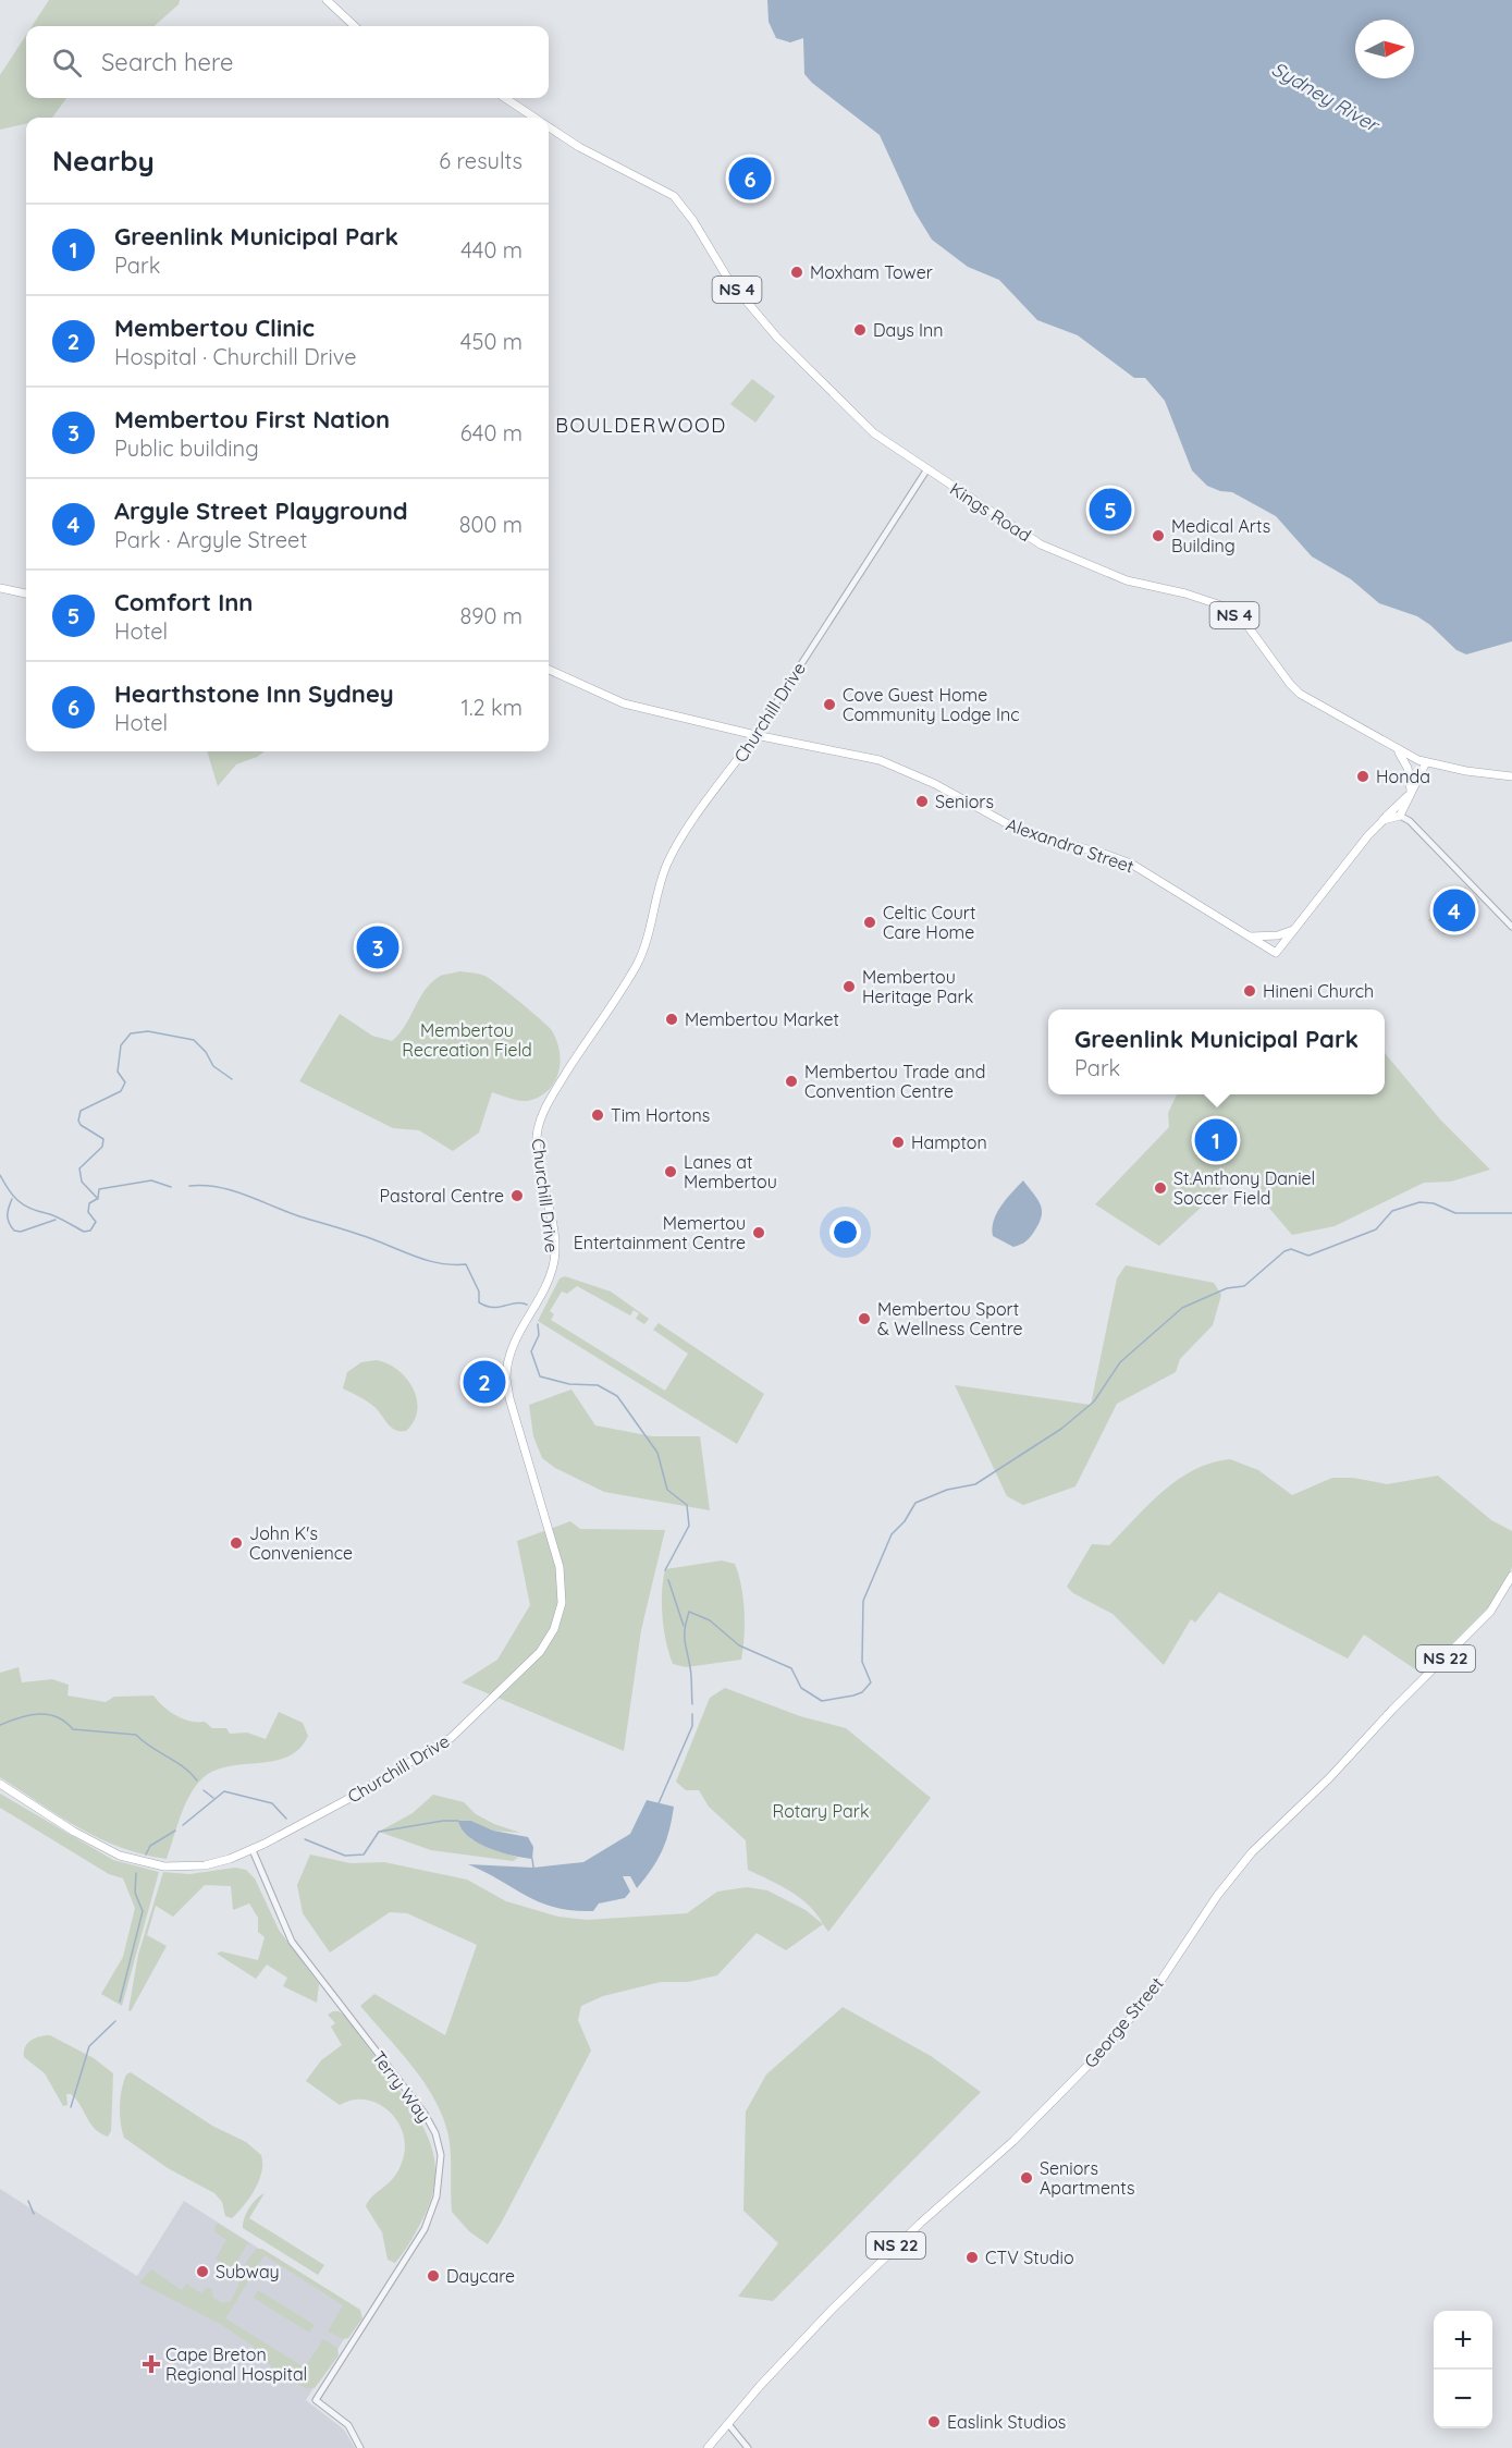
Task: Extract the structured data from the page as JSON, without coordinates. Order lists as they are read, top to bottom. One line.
{"streets":{"main road":["NS 4","Kings Road","Churchill Drive","Alexandra Street","NS 22","George Street"],"street":["Terry Way"]},"crossings":[["Kings Road","Churchill Drive"],["Churchill Drive","Alexandra Street"],["Churchill Drive","Terry Way"]],"districts":["BOULDERWOOD"],"water":["Sydney River"],"parks":["Membertou Recreation Field","Rotary Park"],"places":{"other":["Moxham Tower","Days Inn","Medical Arts Building","Cove Guest Home Community Lodge Inc","Honda","Seniors","Celtic Court Care Home","Membertou Heritage Park","Hineni Church","Membertou Market","Membertou Trade and Convention Centre","Tim Hortons","Hampton","Lanes at Membertou","St.Anthony Daniel Soccer Field","Pastoral Centre","Memertou Entertainment Centre","Membertou Sport & Wellness Centre","John K's Convenience","Seniors Apartments","CTV Studio","Subway","Daycare","Easlink Studios"],"health":["Cape Breton Regional Hospital"]},"north":"right","page":{"search":"Search here","heading":["Nearby","6 results"],"pins":["6","5","4","3","1","2"],"list":[{"mark":"1","name":"Greenlink Municipal Park","note":"Park","value":"440 m"},{"mark":"2","name":"Membertou Clinic","note":"Hospital · Churchill Drive","value":"450 m"},{"mark":"3","name":"Membertou First Nation","note":"Public building","value":"640 m"},{"mark":"4","name":"Argyle Street Playground","note":"Park · Argyle Street","value":"800 m"},{"mark":"5","name":"Comfort Inn","note":"Hotel","value":"890 m"},{"mark":"6","name":"Hearthstone Inn Sydney","note":"Hotel","value":"1.2 km"}],"popup":["Greenlink Municipal Park","Park"],"map_buttons":["+","−"]}}
